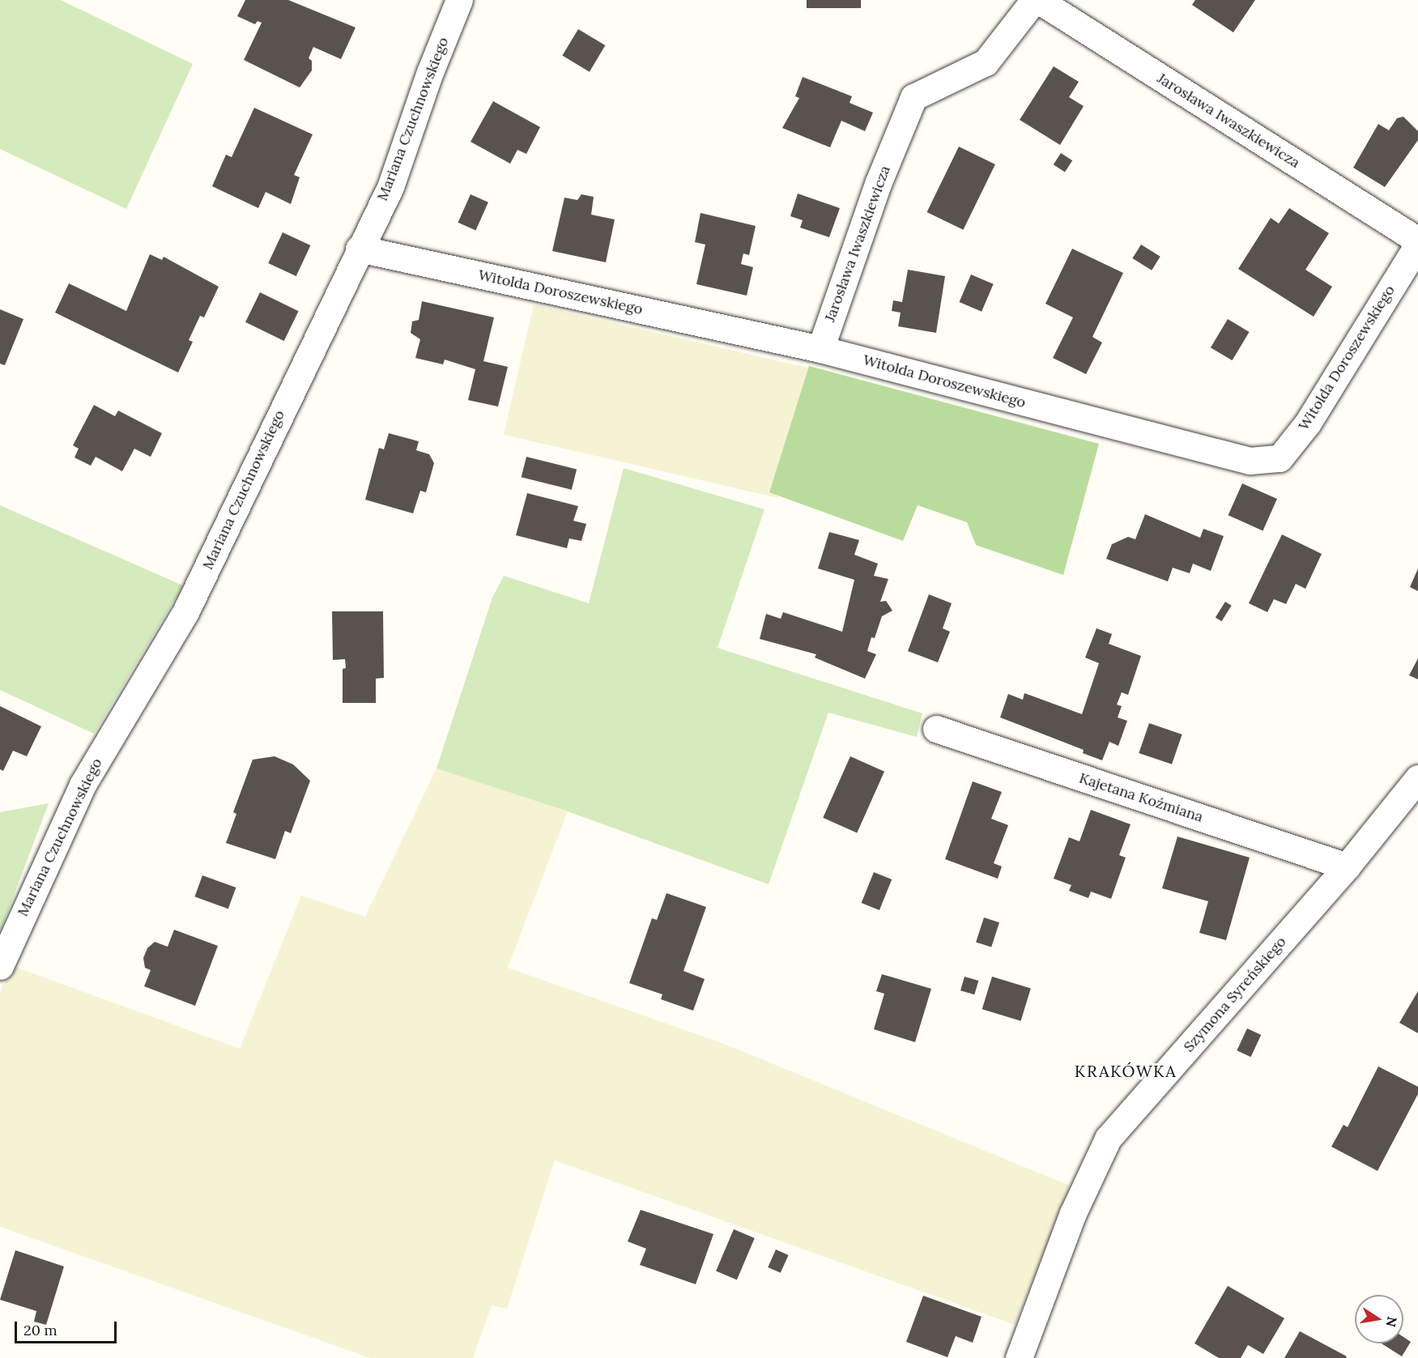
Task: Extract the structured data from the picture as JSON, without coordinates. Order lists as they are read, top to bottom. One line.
{"streets":{"street":["Mariana Czuchnowskiego","Jarosława Iwaszkiewicza","Witolda Doroszewskiego","Kajetana Koźmiana","Szymona Syreńskiego"]},"crossings":[["Mariana Czuchnowskiego","Witolda Doroszewskiego"],["Jarosława Iwaszkiewicza","Witolda Doroszewskiego"],["Kajetana Koźmiana","Szymona Syreńskiego"]],"districts":["KRAKÓWKA"],"scale_bar":"20 m","north":"right"}
